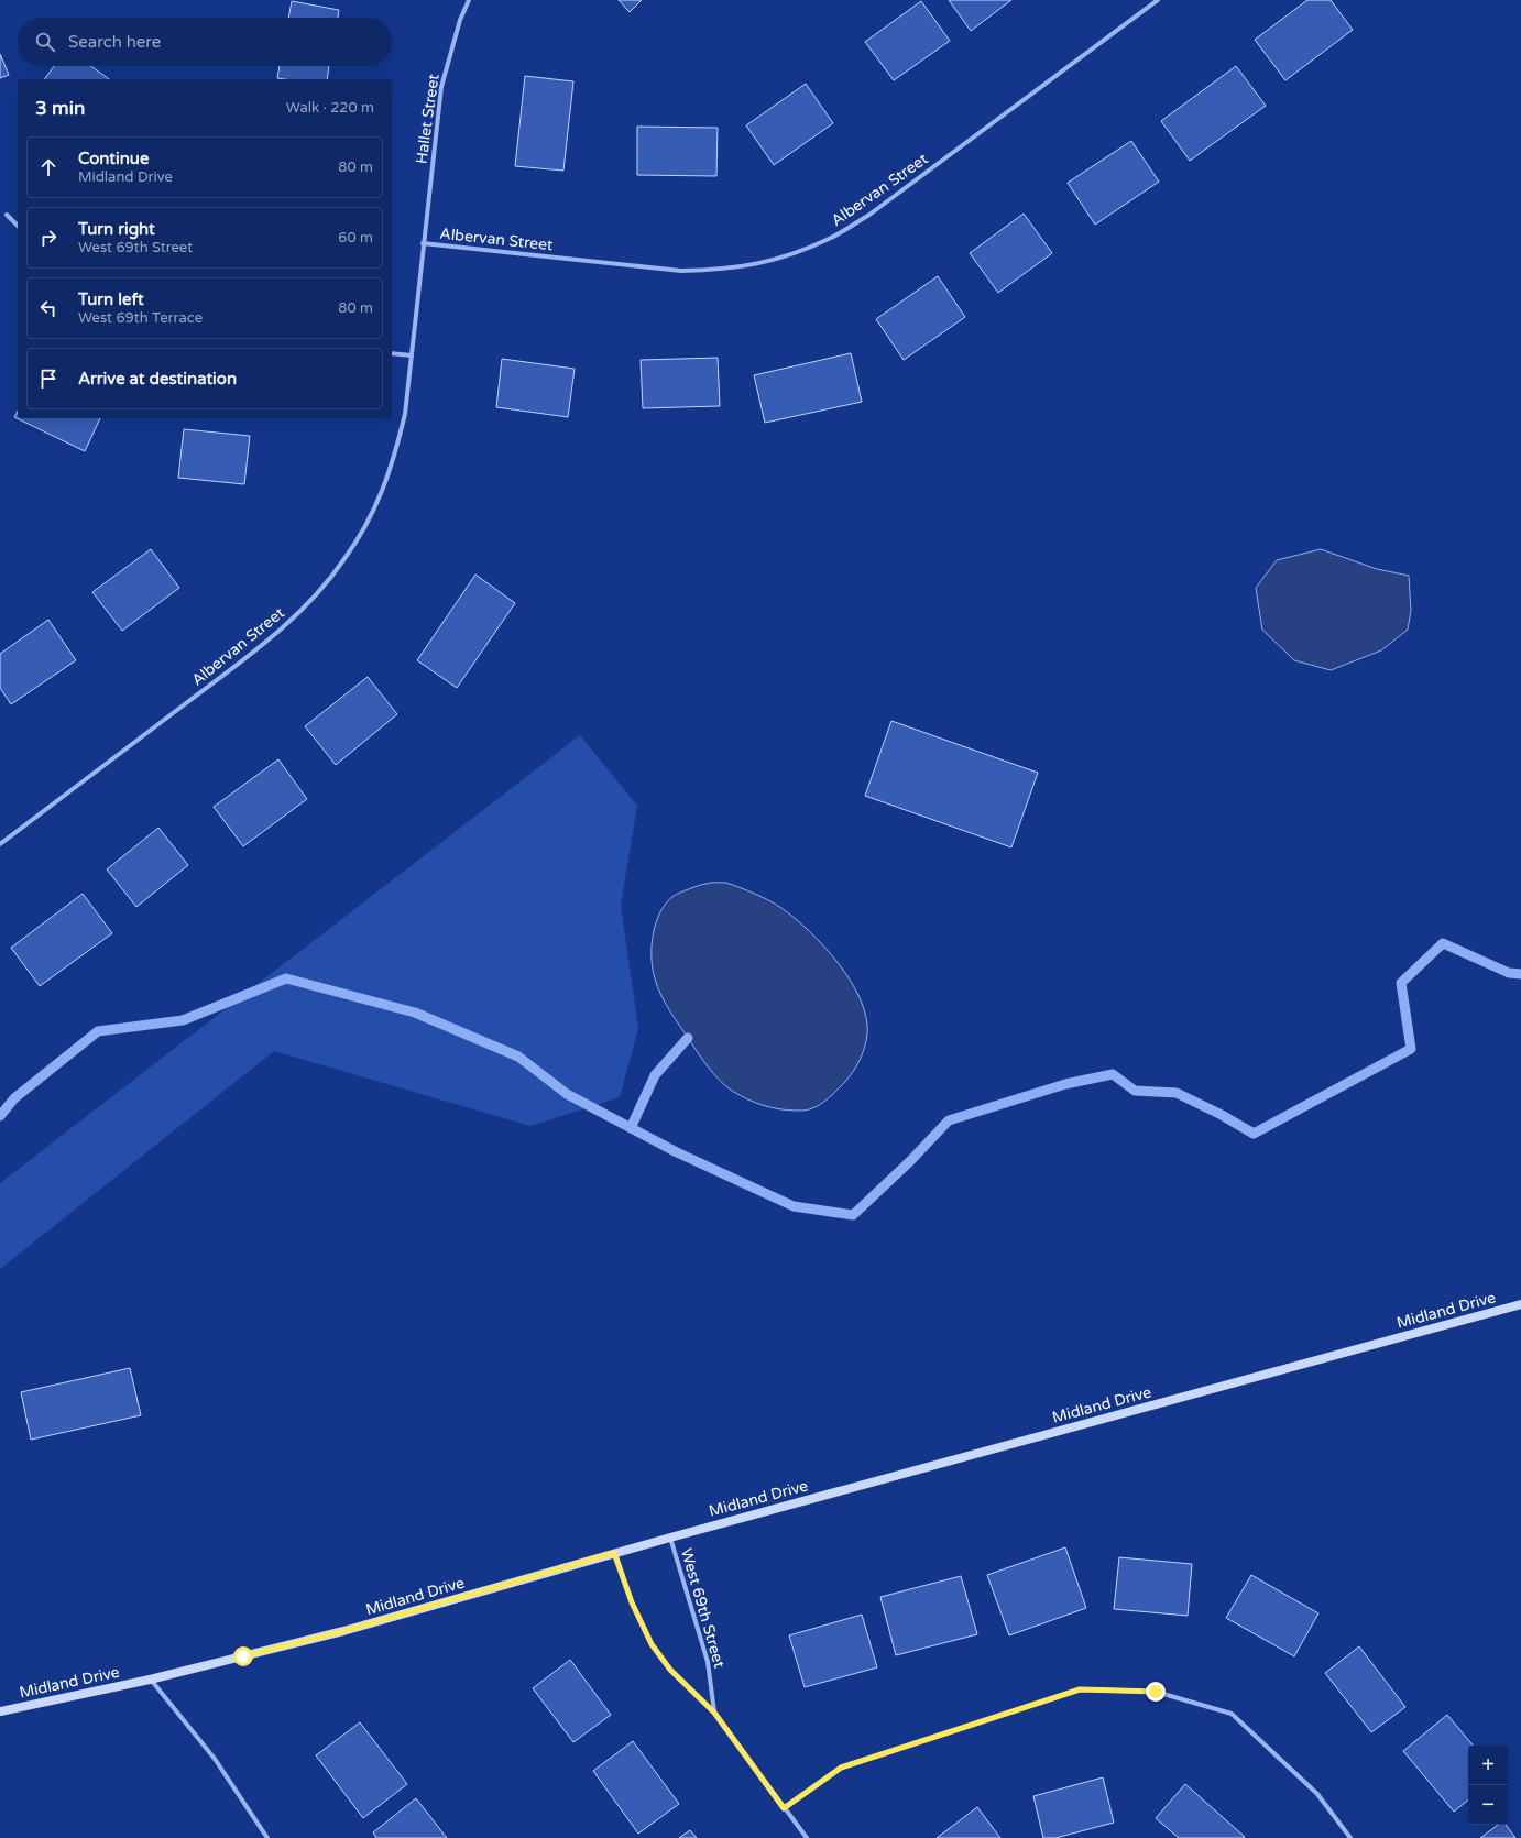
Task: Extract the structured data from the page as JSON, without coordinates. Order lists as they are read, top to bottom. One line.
{"streets":{"street":["Hallet Street","Albervan Street","Midland Drive","West 69th Street"]},"crossings":[["Hallet Street","Albervan Street"],["Midland Drive","West 69th Street"]],"page":{"search":"Search here","heading":["3 min","Walk · 220 m"],"list":[["Continue","Midland Drive","80 m"],["Turn right","West 69th Street","60 m"],["Turn left","West 69th Terrace","80 m"],"Arrive at destination"],"map_buttons":["+","−"]}}
